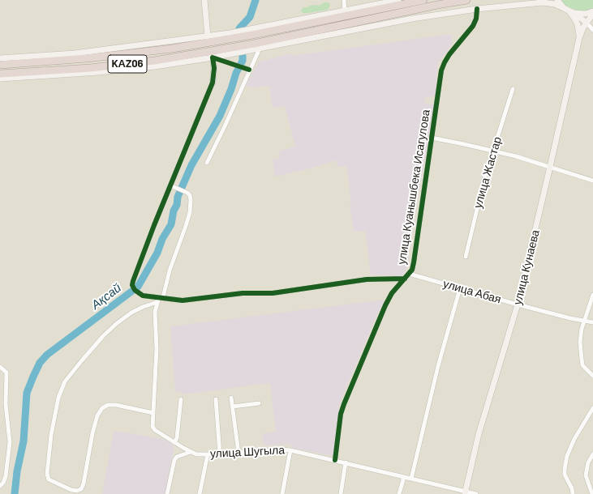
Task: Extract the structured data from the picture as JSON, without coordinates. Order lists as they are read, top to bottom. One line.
{"streets":{"highway":["KАZ06"],"main road":["улица Кунаева"],"street":["улица Жастар","улица Куанышбека Исагулова","улица Абая","улица Шугыла"]},"crossings":[["улица Куанышбека Исагулова","улица Абая"],["улица Куанышбека Исагулова","улица Шугыла"],["улица Кунаева","улица Абая"],["улица Кунаева","улица Шугыла"]],"water":["Ақсай"]}
